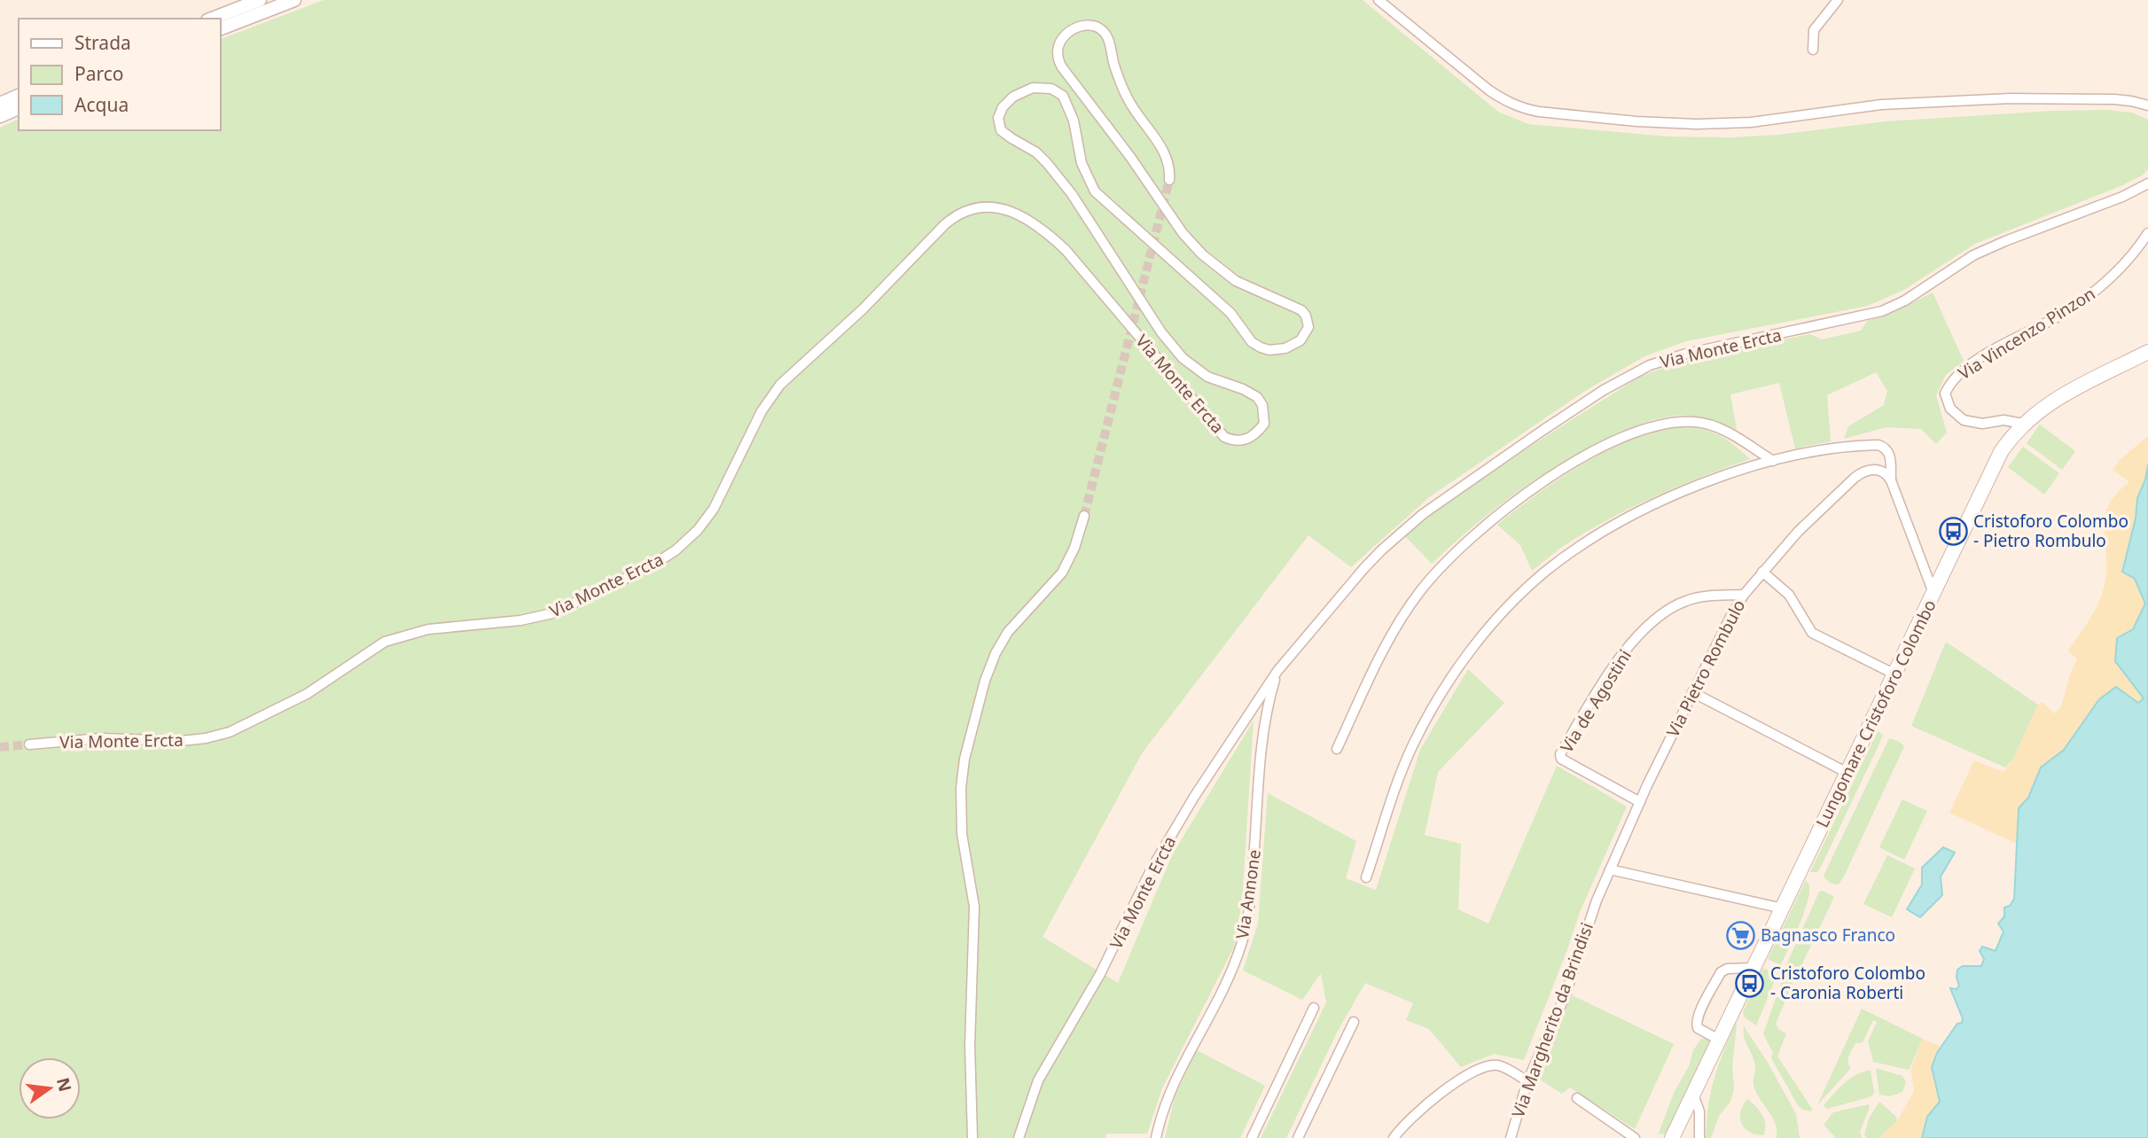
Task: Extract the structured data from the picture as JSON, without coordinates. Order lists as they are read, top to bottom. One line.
{"streets":{"main road":["Lungomare Cristoforo Colombo"],"street":["Via Vincenzo Pinzon","Via Monte Ercta","Via Pietro Rombulo","Via de Agostini","Via Annone","Via Margherito da Brindisi"]},"crossings":[["Via Vincenzo Pinzon","Lungomare Cristoforo Colombo"],["Via Monte Ercta","Via Annone"],["Via Pietro Rombulo","Via de Agostini"],["Via Pietro Rombulo","Via Margherito da Brindisi"]],"places":{"bus stop":["Cristoforo Colombo - Pietro Rombulo","Cristoforo Colombo - Caronia Roberti"],"supermarket":["Bagnasco Franco"]},"legend":["Strada","Parco","Acqua"],"north":"right"}
